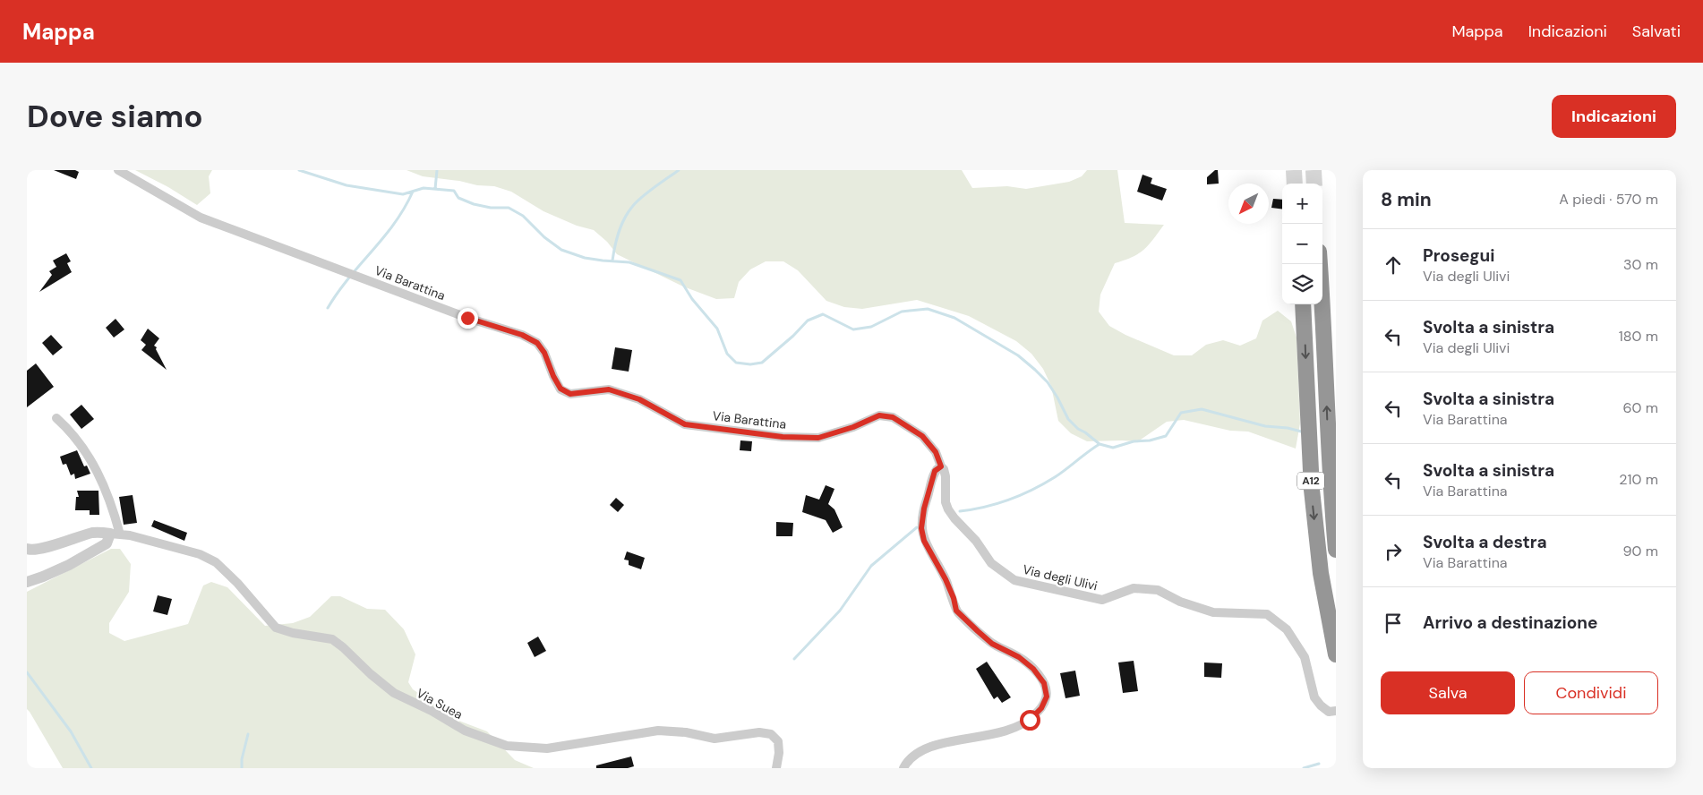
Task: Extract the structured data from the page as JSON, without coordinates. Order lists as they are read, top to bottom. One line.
{"streets":{"highway":["A12"],"street":["Via Barattina","Via degli Ulivi","Via Suea"]},"crossings":[["Via Barattina","Via degli Ulivi"]],"north":"bottom left","page":{"header":"Mappa","nav":["Mappa","Indicazioni","Salvati"],"buttons":["Indicazioni",["Salva","Condividi"]],"title":"Dove siamo","heading":["8 min","A piedi · 570 m"],"map_buttons":["+","−"],"list":[["Prosegui","Via degli Ulivi","30 m"],["Svolta a sinistra","Via degli Ulivi","180 m"],["Svolta a sinistra","Via Barattina","60 m"],["Svolta a sinistra","Via Barattina","210 m"],["Svolta a destra","Via Barattina","90 m"],"Arrivo a destinazione"]}}
